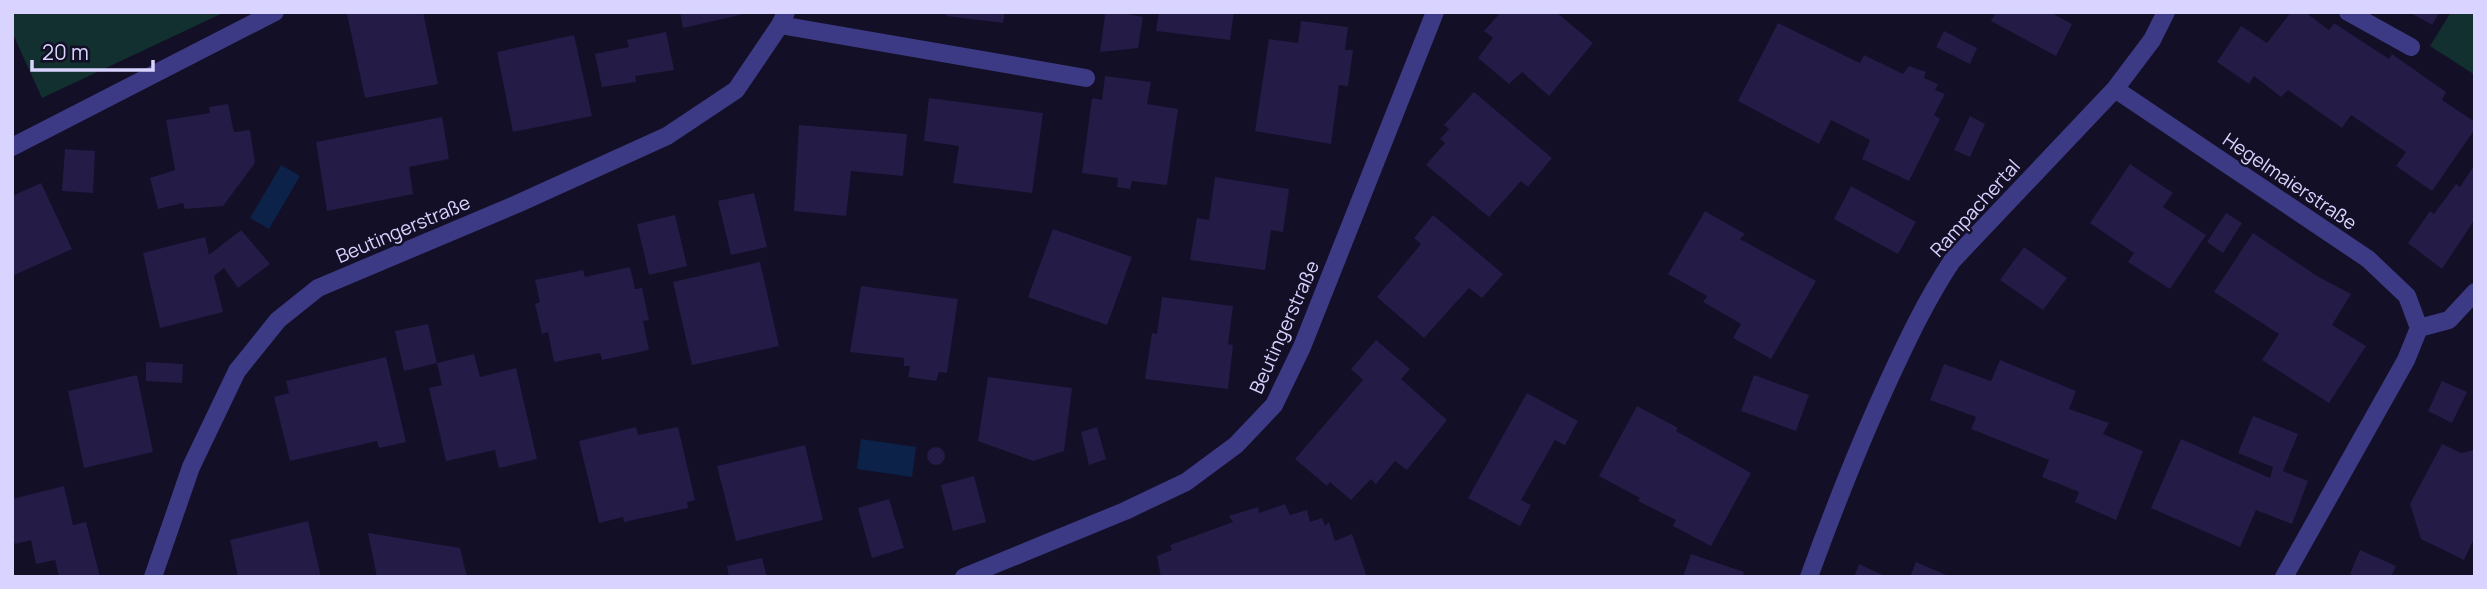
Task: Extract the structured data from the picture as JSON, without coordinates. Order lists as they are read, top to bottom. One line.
{"streets":{"street":["Hegelmaierstraße","Rampachertal","Beutingerstraße"]},"crossings":[["Hegelmaierstraße","Rampachertal"]],"scale_bar":"20 m"}
